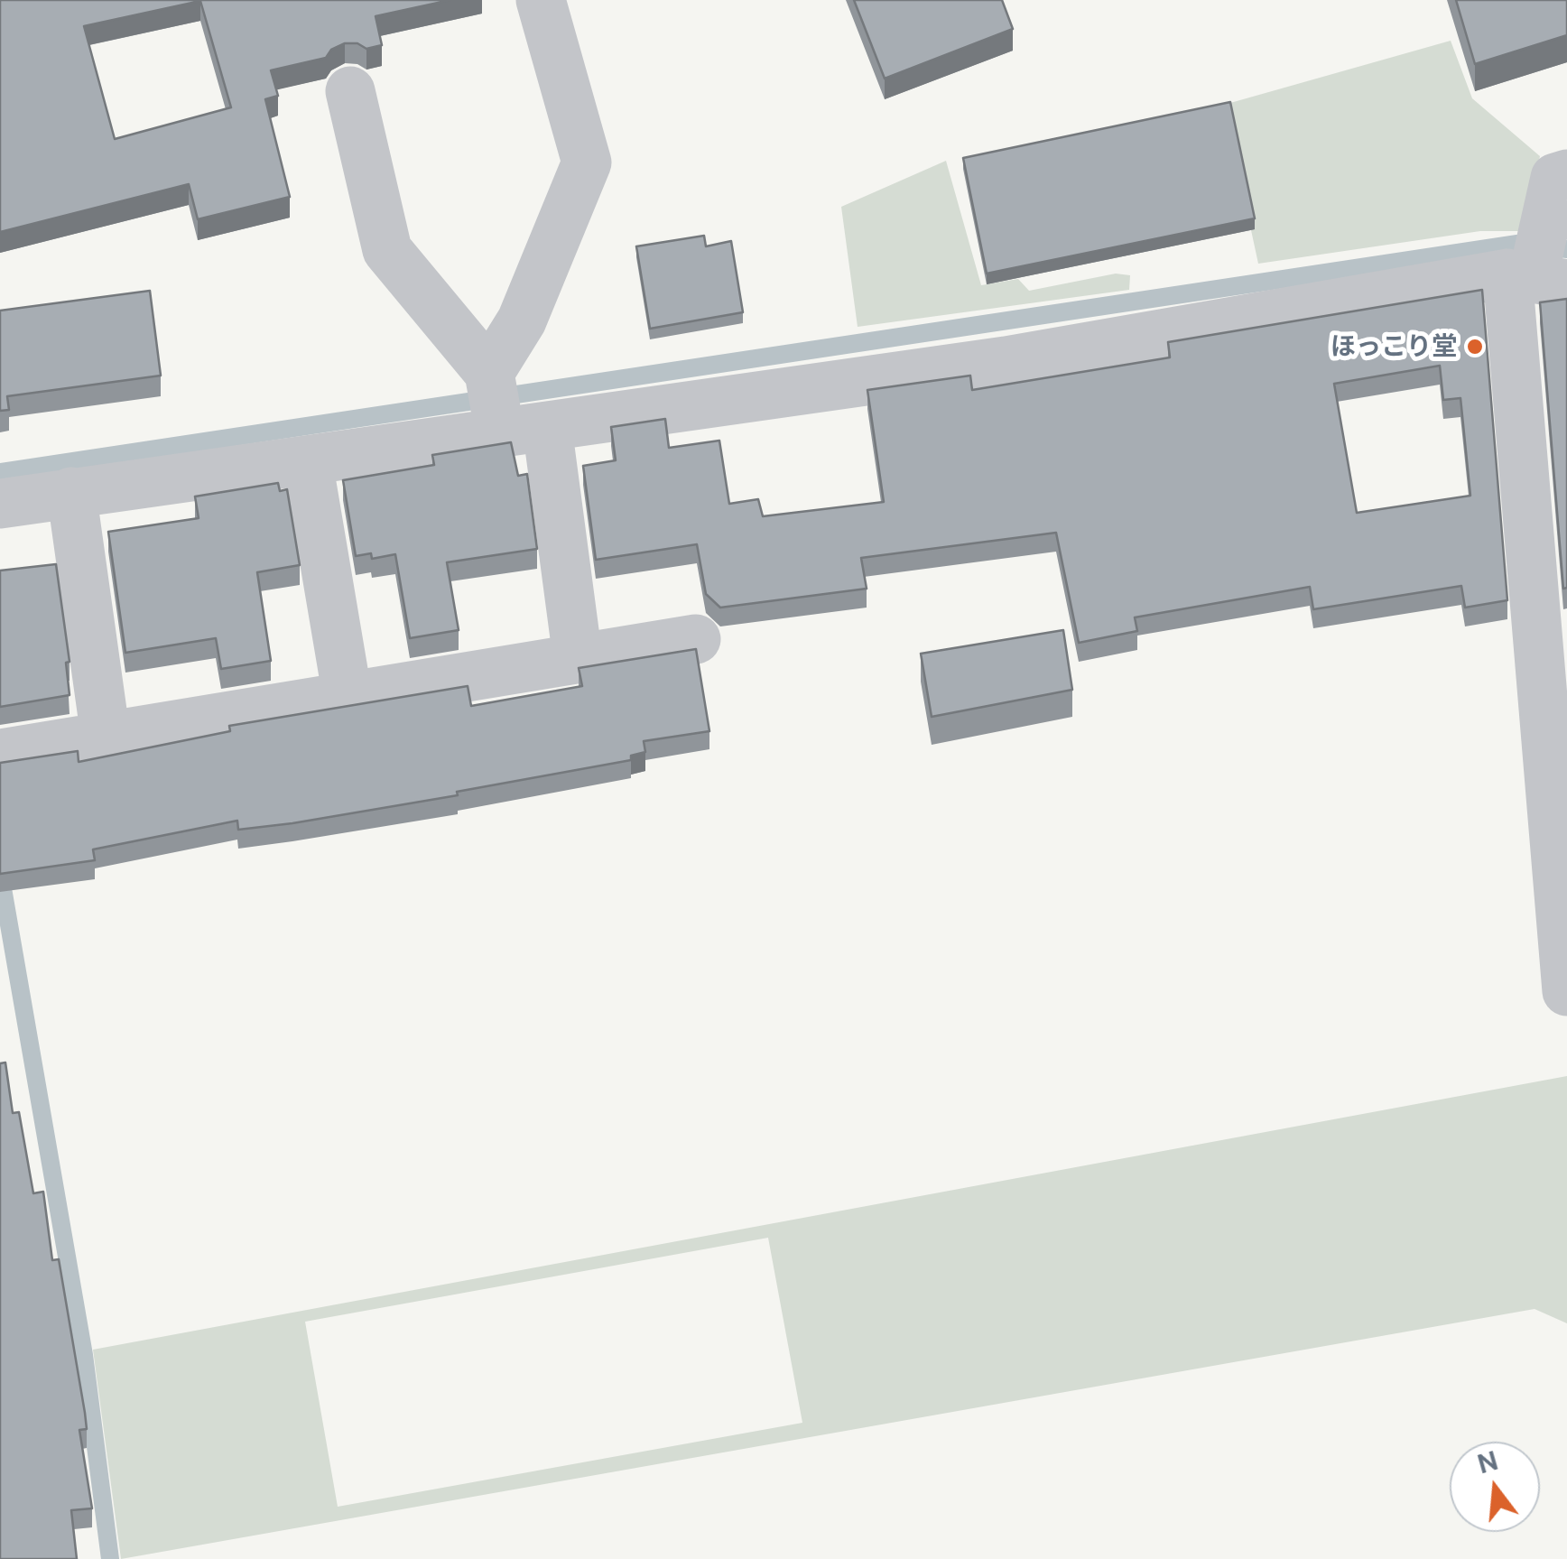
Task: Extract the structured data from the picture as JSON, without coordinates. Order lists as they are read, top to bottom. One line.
{"places":["ほっこり堂"],"north":"top"}
